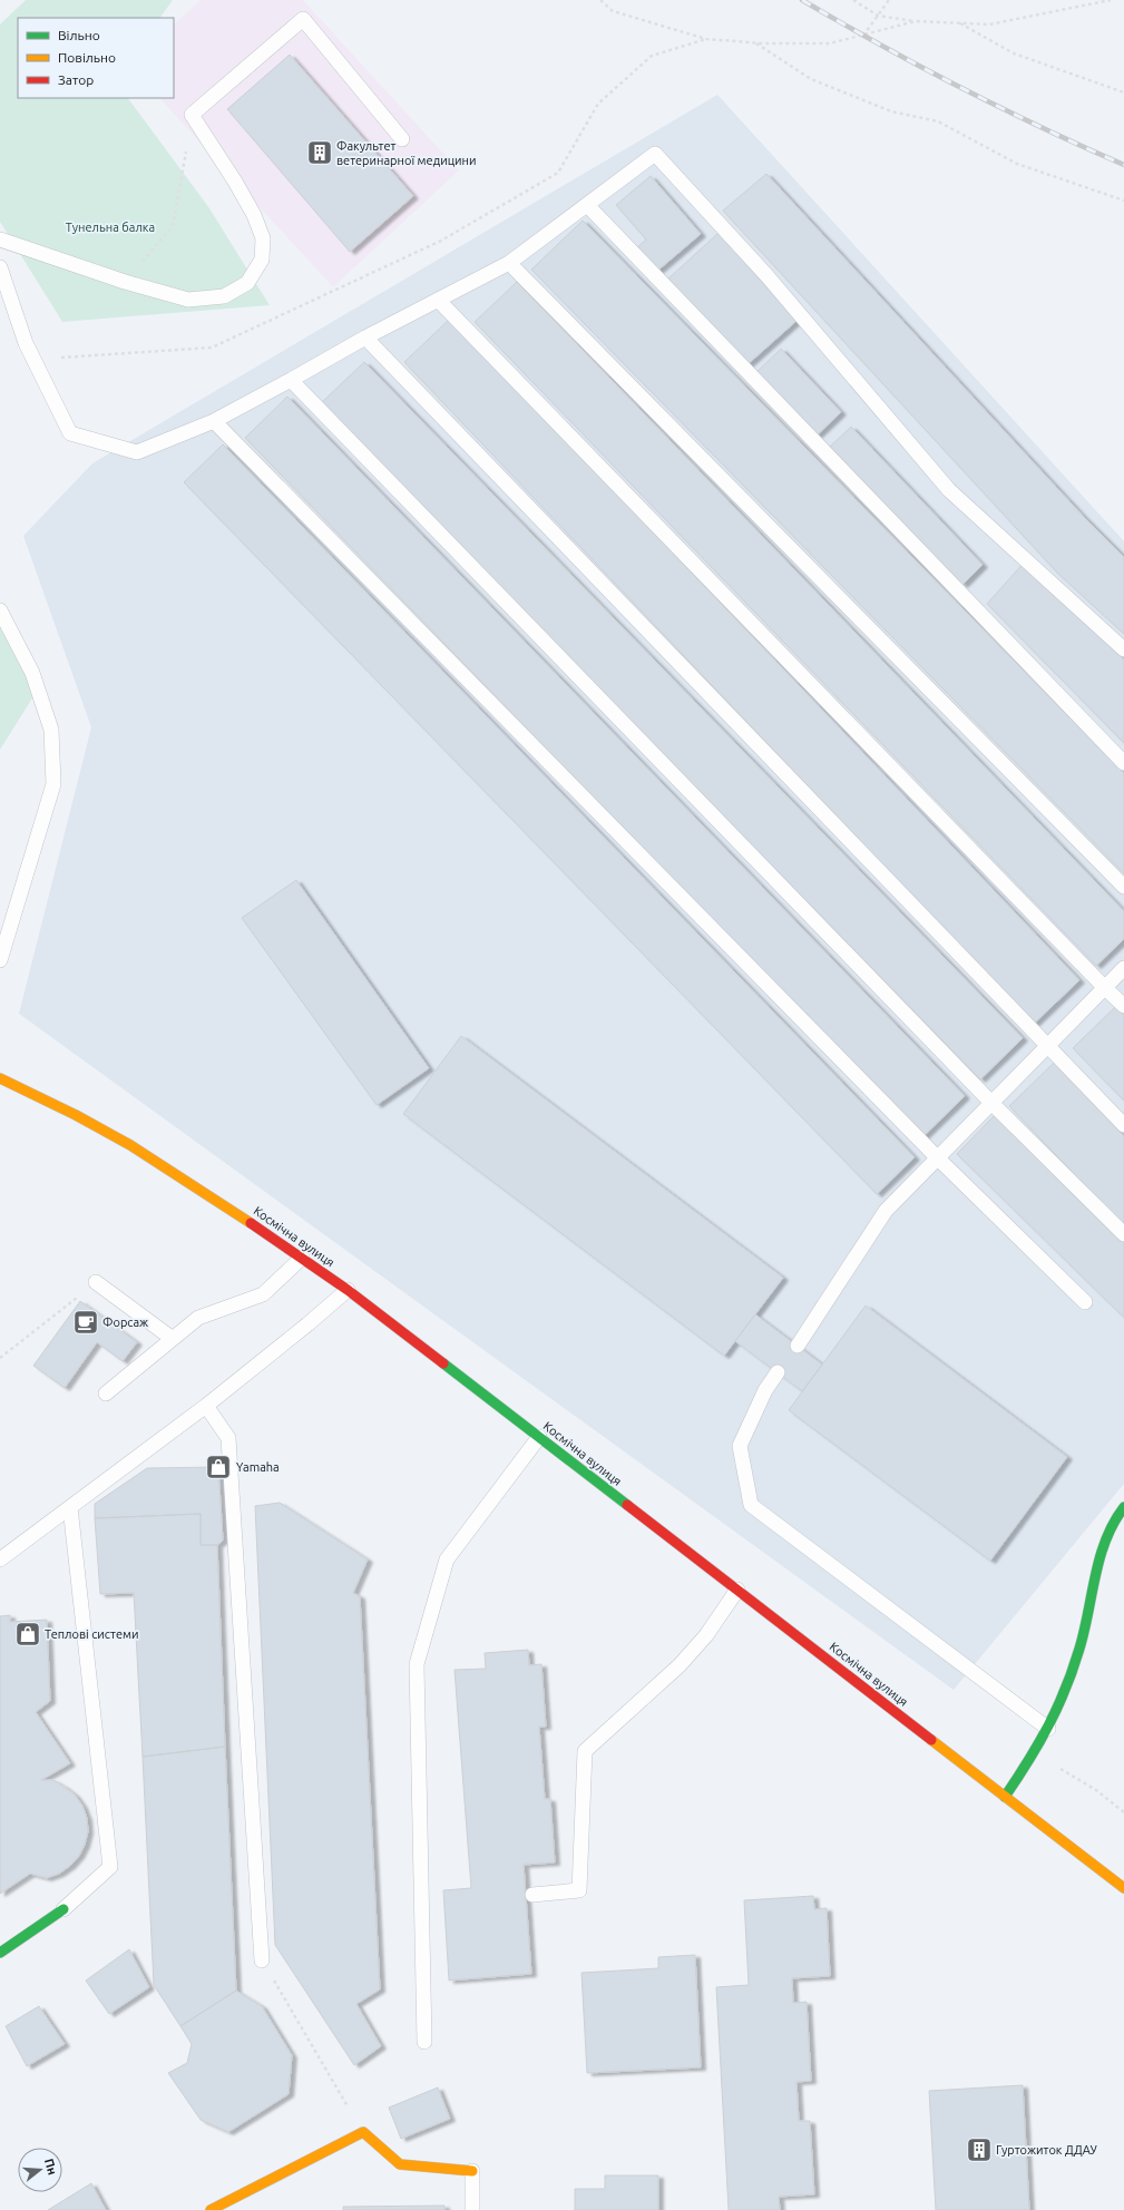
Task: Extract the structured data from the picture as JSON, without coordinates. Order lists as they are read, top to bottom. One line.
{"streets":{"main road":["Космічна вулиця"]},"parks":["Тунельна балка"],"places":{"building":["Факультет ветеринарної медицини","Гуртожиток ДДАУ"],"cafe":["Форсаж"],"shop":["Yamaha","Теплові системи"]},"legend":["Вільно","Повільно","Затор"],"north":"right"}
